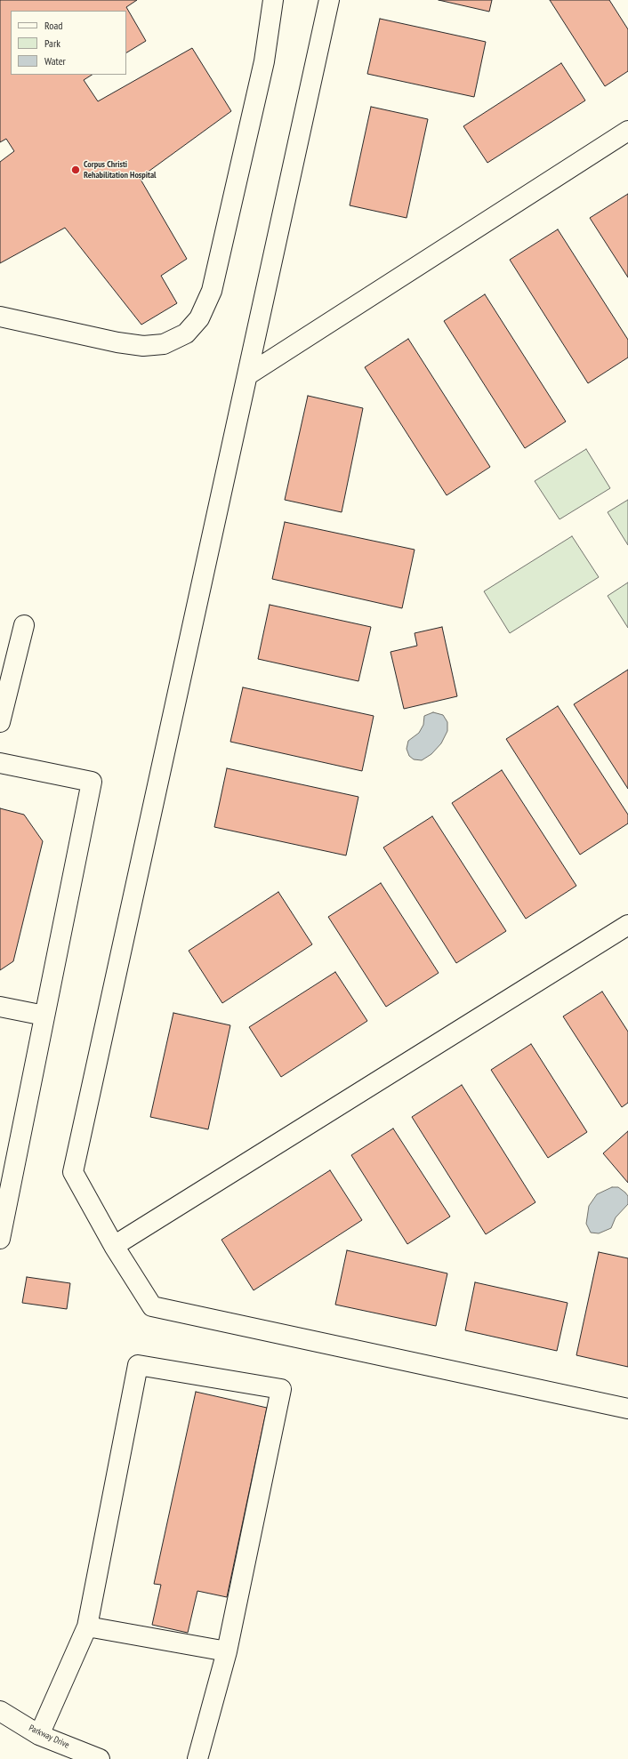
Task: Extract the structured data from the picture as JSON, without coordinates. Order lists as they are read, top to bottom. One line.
{"streets":{"street":["Parkway Drive"]},"places":["Corpus Christi Rehabilitation Hospital"],"legend":["Road","Park","Water"]}
